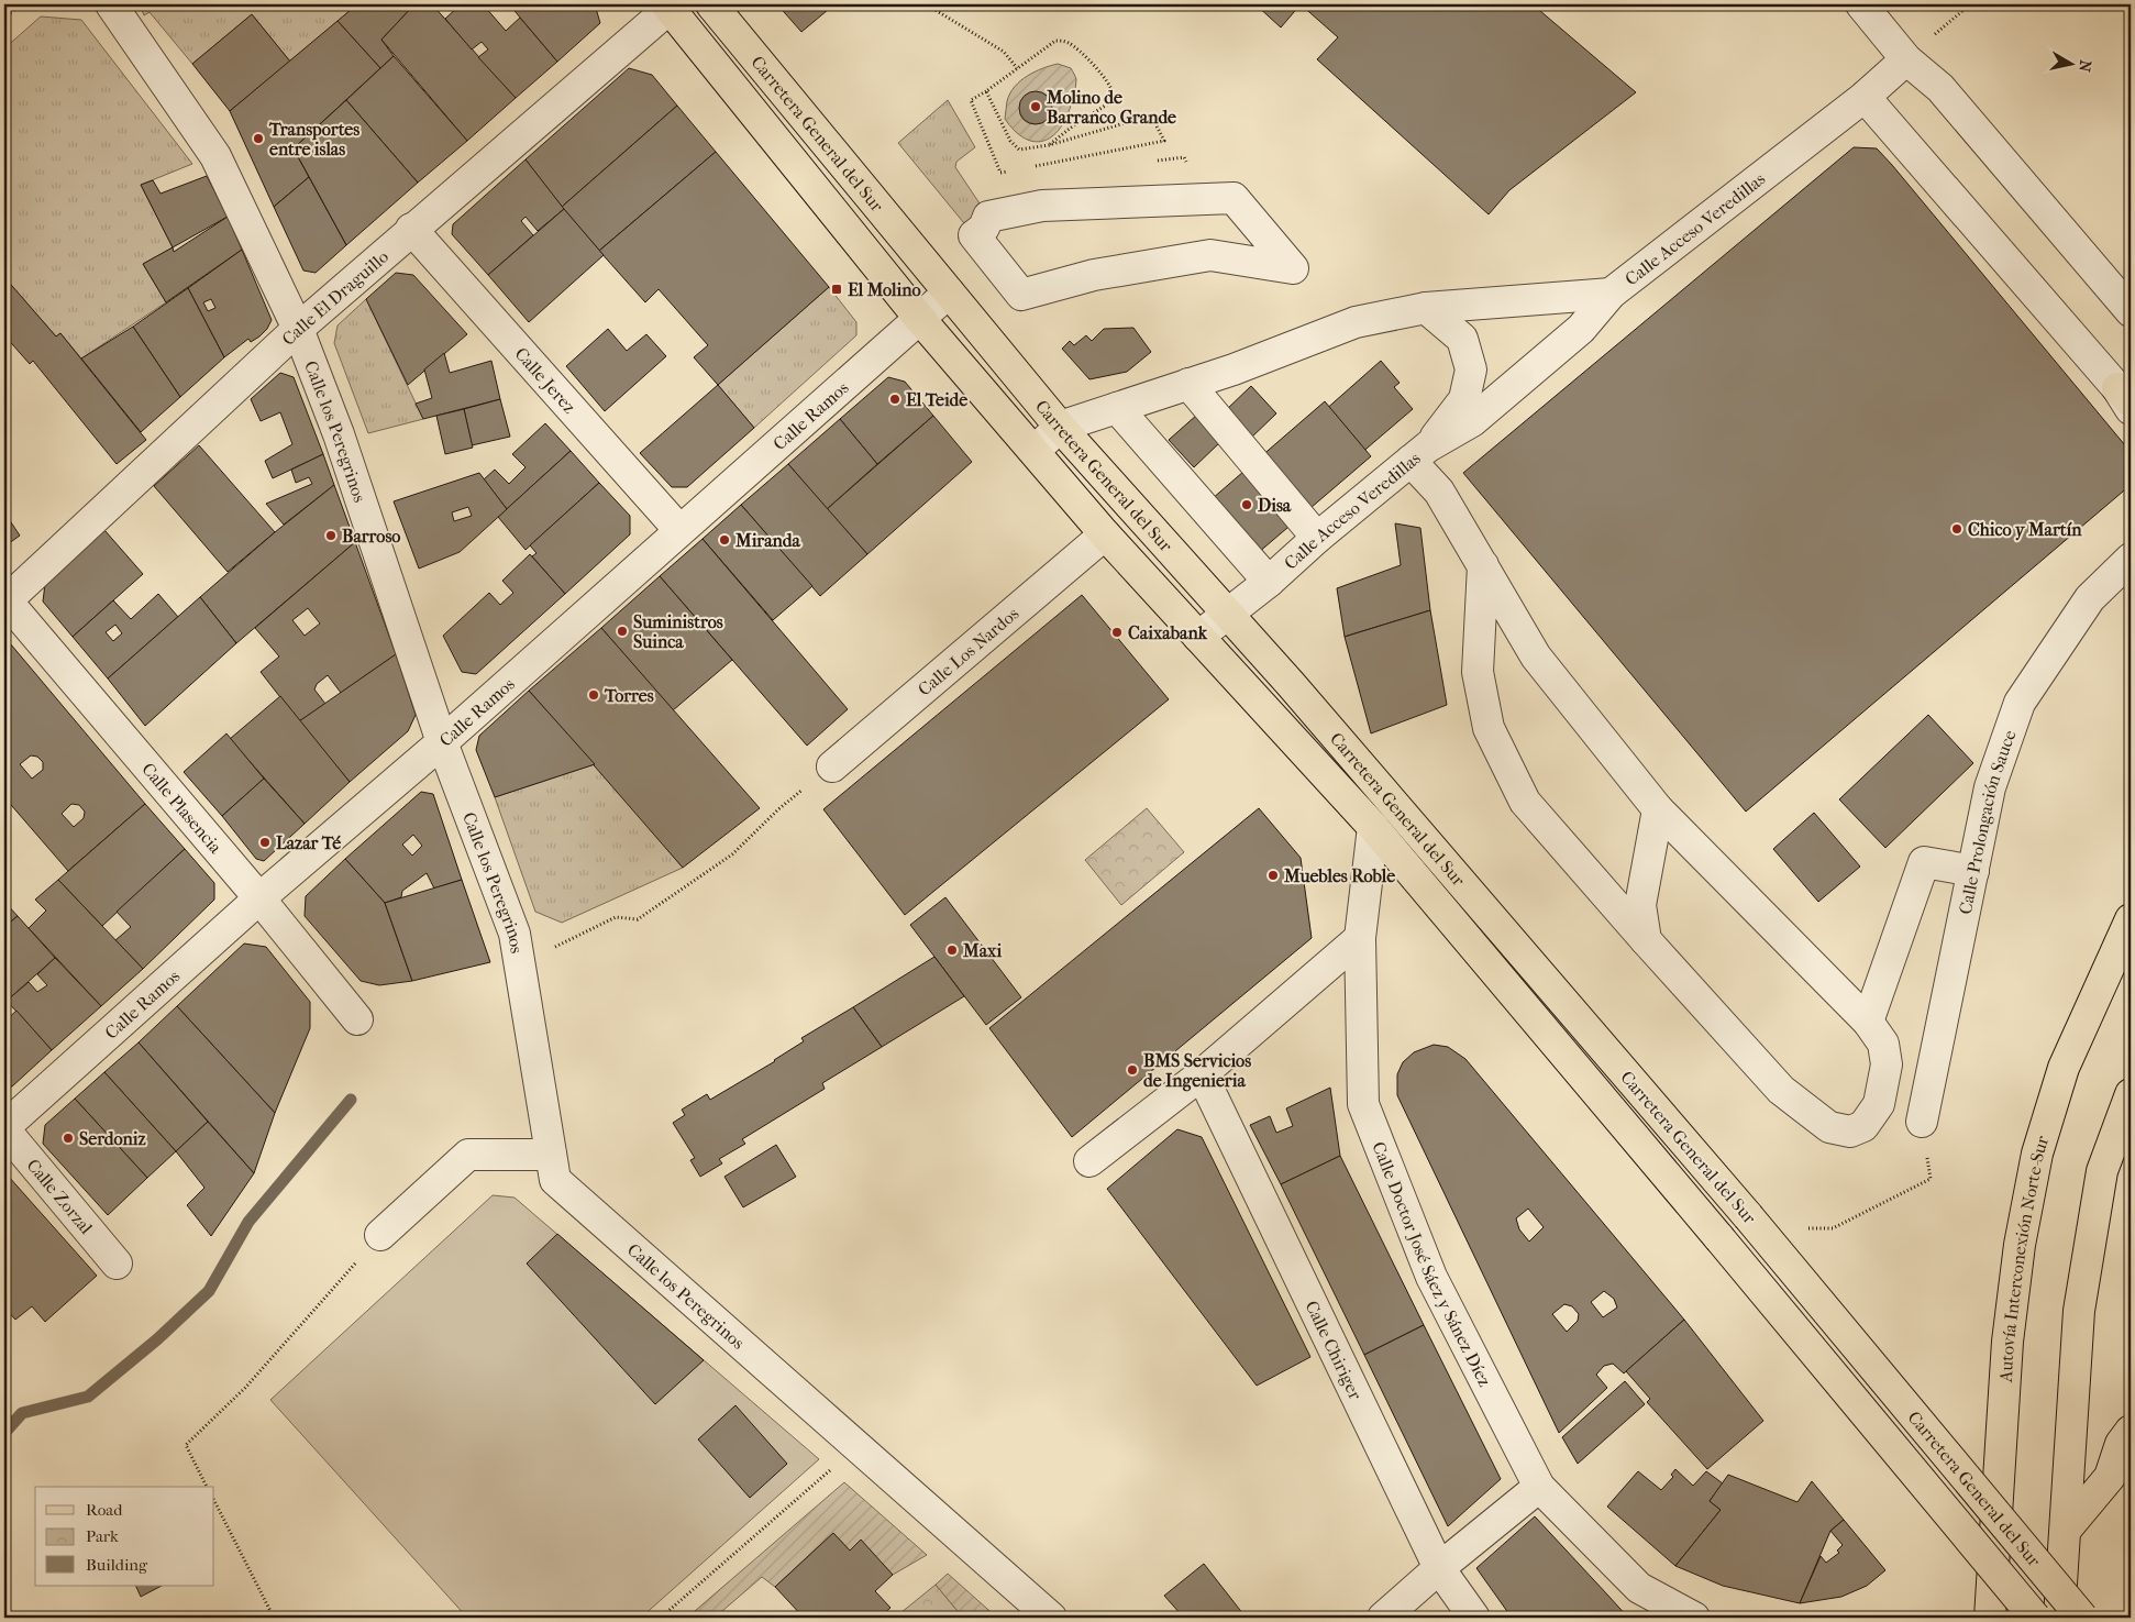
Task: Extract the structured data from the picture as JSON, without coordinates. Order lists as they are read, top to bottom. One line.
{"streets":{"main road":["Carretera General del Sur","Autovía Interconexión Norte-Sur"],"street":["Calle Acceso Veredillas","Calle El Draguillo","Calle Jerez","Calle Ramos","Calle los Peregrinos","Calle Los Nardos","Calle Plasencia","Calle Prolongación Sauce","Calle Zorzal","Calle Doctor José Sáez y Sánez Díez","Calle Chiriger"]},"crossings":[["Carretera General del Sur","Calle Acceso Veredillas"],["Carretera General del Sur","Calle El Draguillo"],["Carretera General del Sur","Calle Ramos"],["Carretera General del Sur","Calle Los Nardos"],["Carretera General del Sur","Calle Doctor José Sáez y Sánez Díez"],["Calle El Draguillo","Calle Jerez"],["Calle El Draguillo","Calle los Peregrinos"],["Calle El Draguillo","Calle Plasencia"],["Calle Jerez","Calle Ramos"],["Calle Ramos","Calle los Peregrinos"],["Calle Ramos","Calle Plasencia"],["Calle Ramos","Calle Zorzal"]],"places":{"other":["Molino de Barranco Grande","Transportes entre islas","El Teide","Disa","Chico y Martín","Barroso","Miranda","Suministros Suinca","Caixabank","Torres","Lazar Té","Muebles Roble","Maxi","BMS Servicios de Ingenieria","Serdoniz"],"transit":["El Molino"]},"legend":["Road","Park","Building"],"north":"right"}
